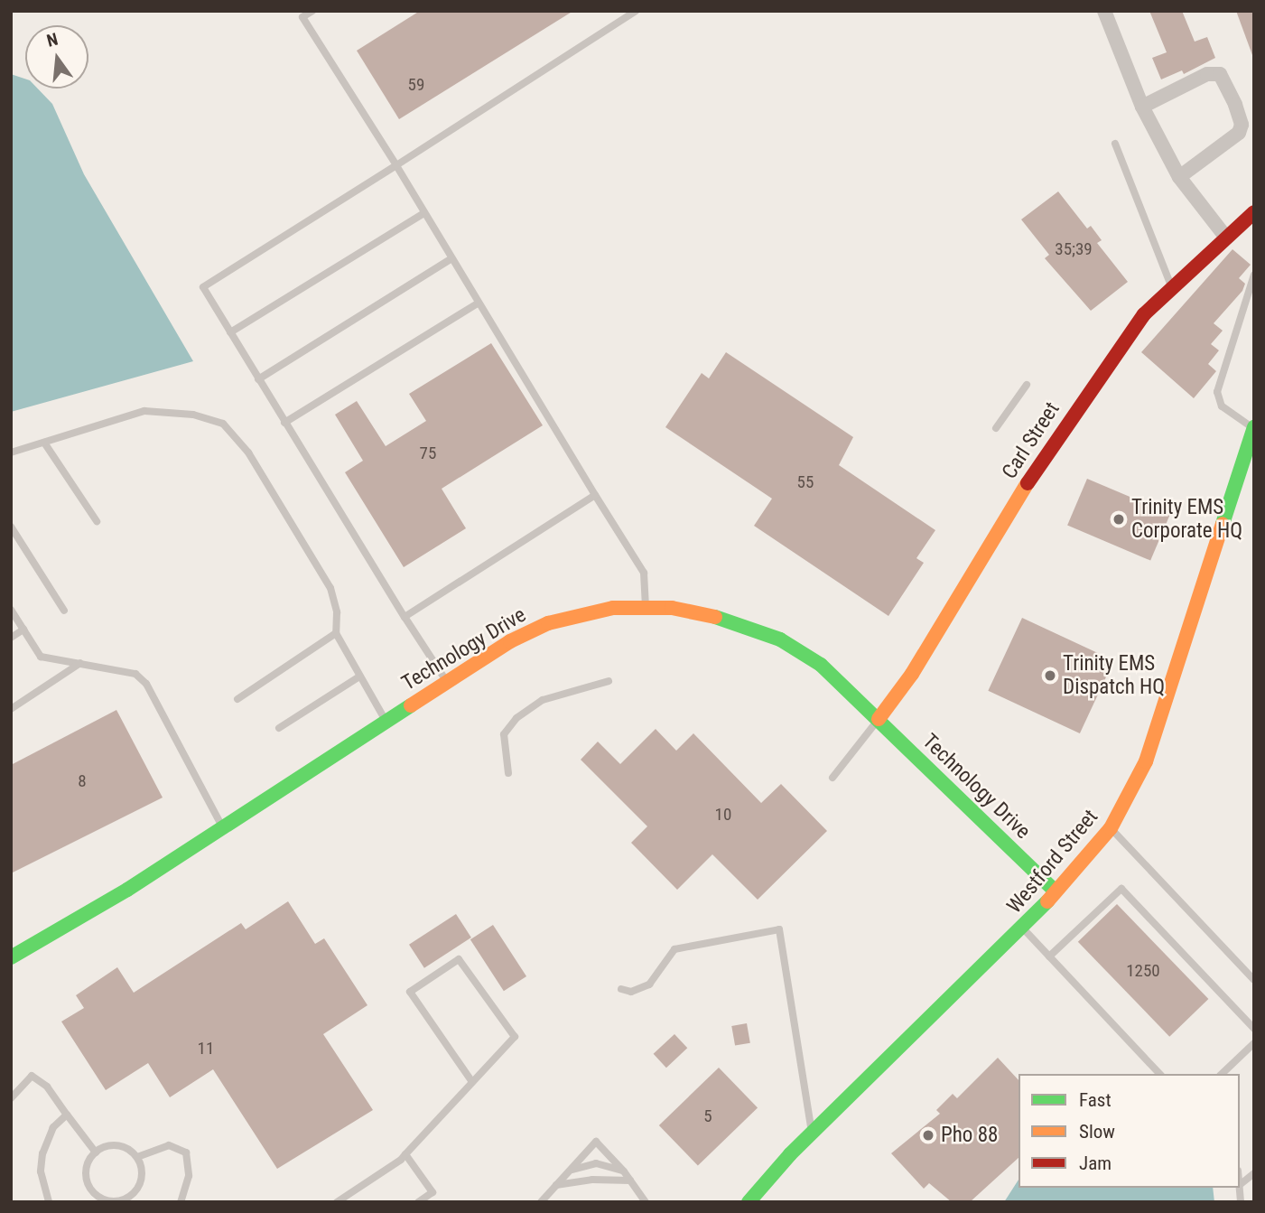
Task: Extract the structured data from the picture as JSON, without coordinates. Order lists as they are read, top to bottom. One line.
{"streets":{"street":["Carl Street","Technology Drive","Westford Street"]},"crossings":[["Carl Street","Technology Drive"],["Technology Drive","Westford Street"]],"places":["Trinity EMS Corporate HQ","Trinity EMS Dispatch HQ","Pho 88"],"house_numbers":["59","35;39","75","55","8","10","1250","11","5"],"legend":["Fast","Slow","Jam"],"north":"top"}
